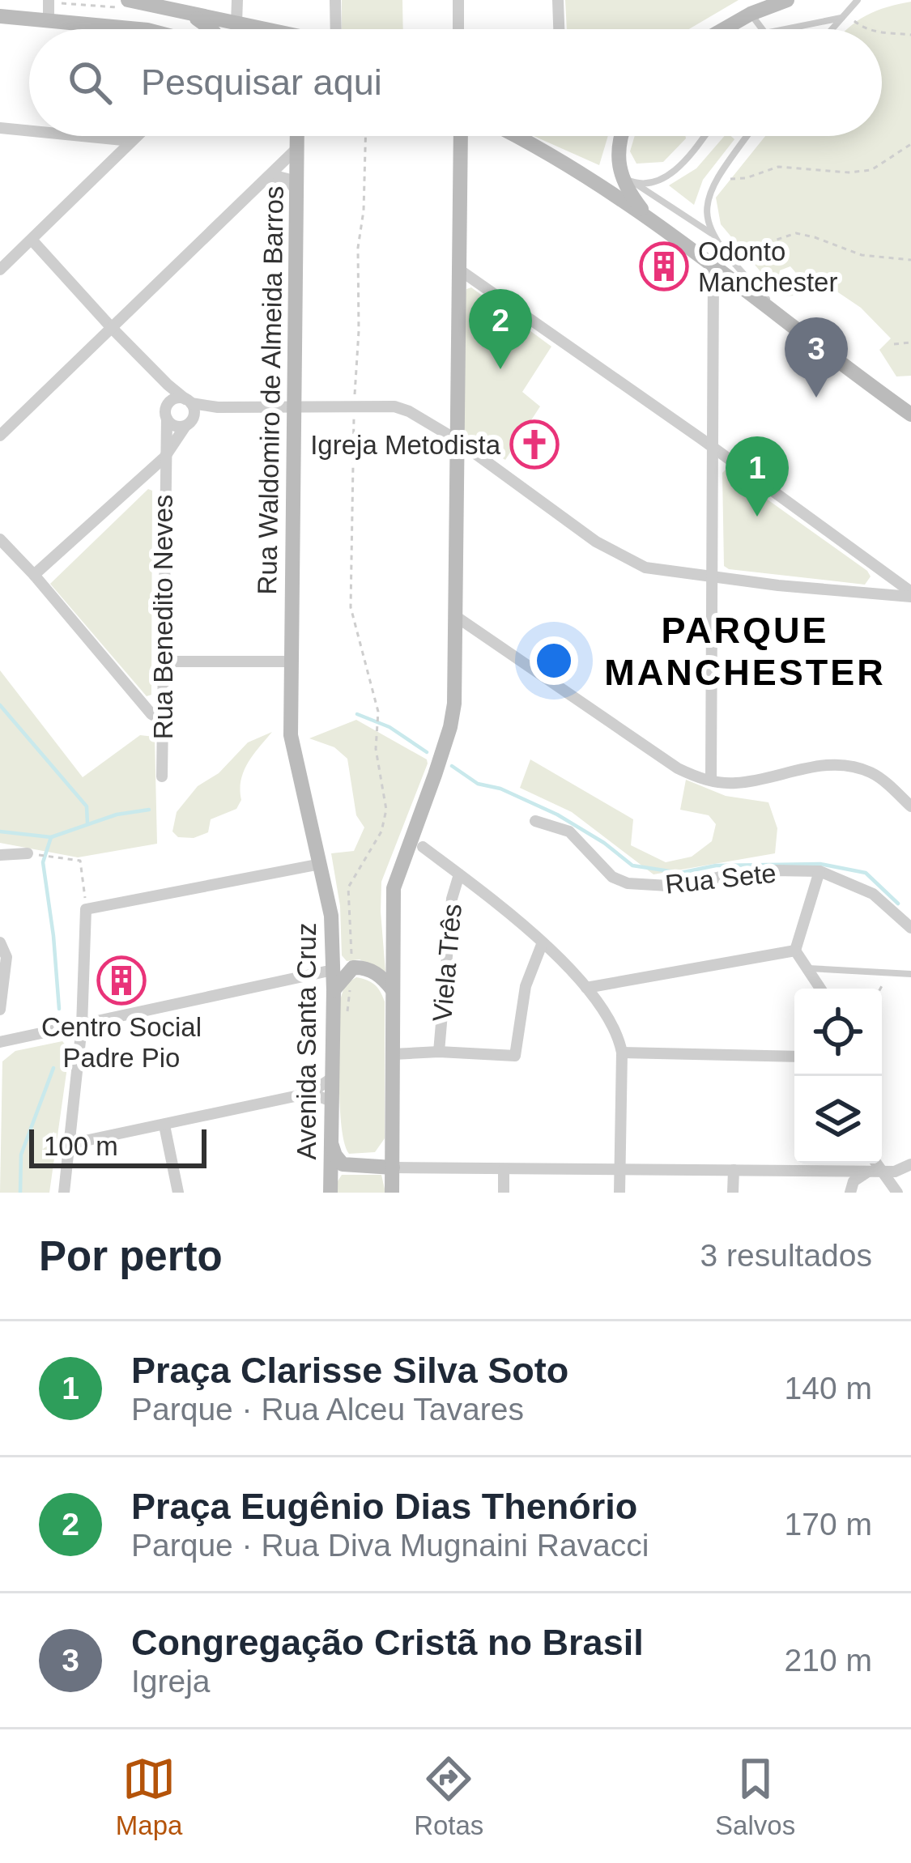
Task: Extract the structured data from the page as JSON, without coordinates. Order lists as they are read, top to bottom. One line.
{"streets":{"main road":["Rua Waldomiro de Almeida Barros","Avenida Santa Cruz"],"street":["Rua Benedito Neves","Rua Sete","Viela Três"]},"crossings":[["Rua Waldomiro de Almeida Barros","Avenida Santa Cruz"]],"districts":["PARQUE MANCHESTER"],"places":{"building":["Odonto Manchester","Centro Social Padre Pio"],"church":["Igreja Metodista"]},"scale_bar":"100 m","page":{"search":"Pesquisar aqui","pins":["2","3","1"],"scale":"100 m","heading":["Por perto","3 resultados"],"list":[{"mark":"1","name":"Praça Clarisse Silva Soto","note":"Parque · Rua Alceu Tavares","value":"140 m"},{"mark":"2","name":"Praça Eugênio Dias Thenório","note":"Parque · Rua Diva Mugnaini Ravacci","value":"170 m"},{"mark":"3","name":"Congregação Cristã no Brasil","note":"Igreja","value":"210 m"}],"nav":["Mapa","Rotas","Salvos"]}}
